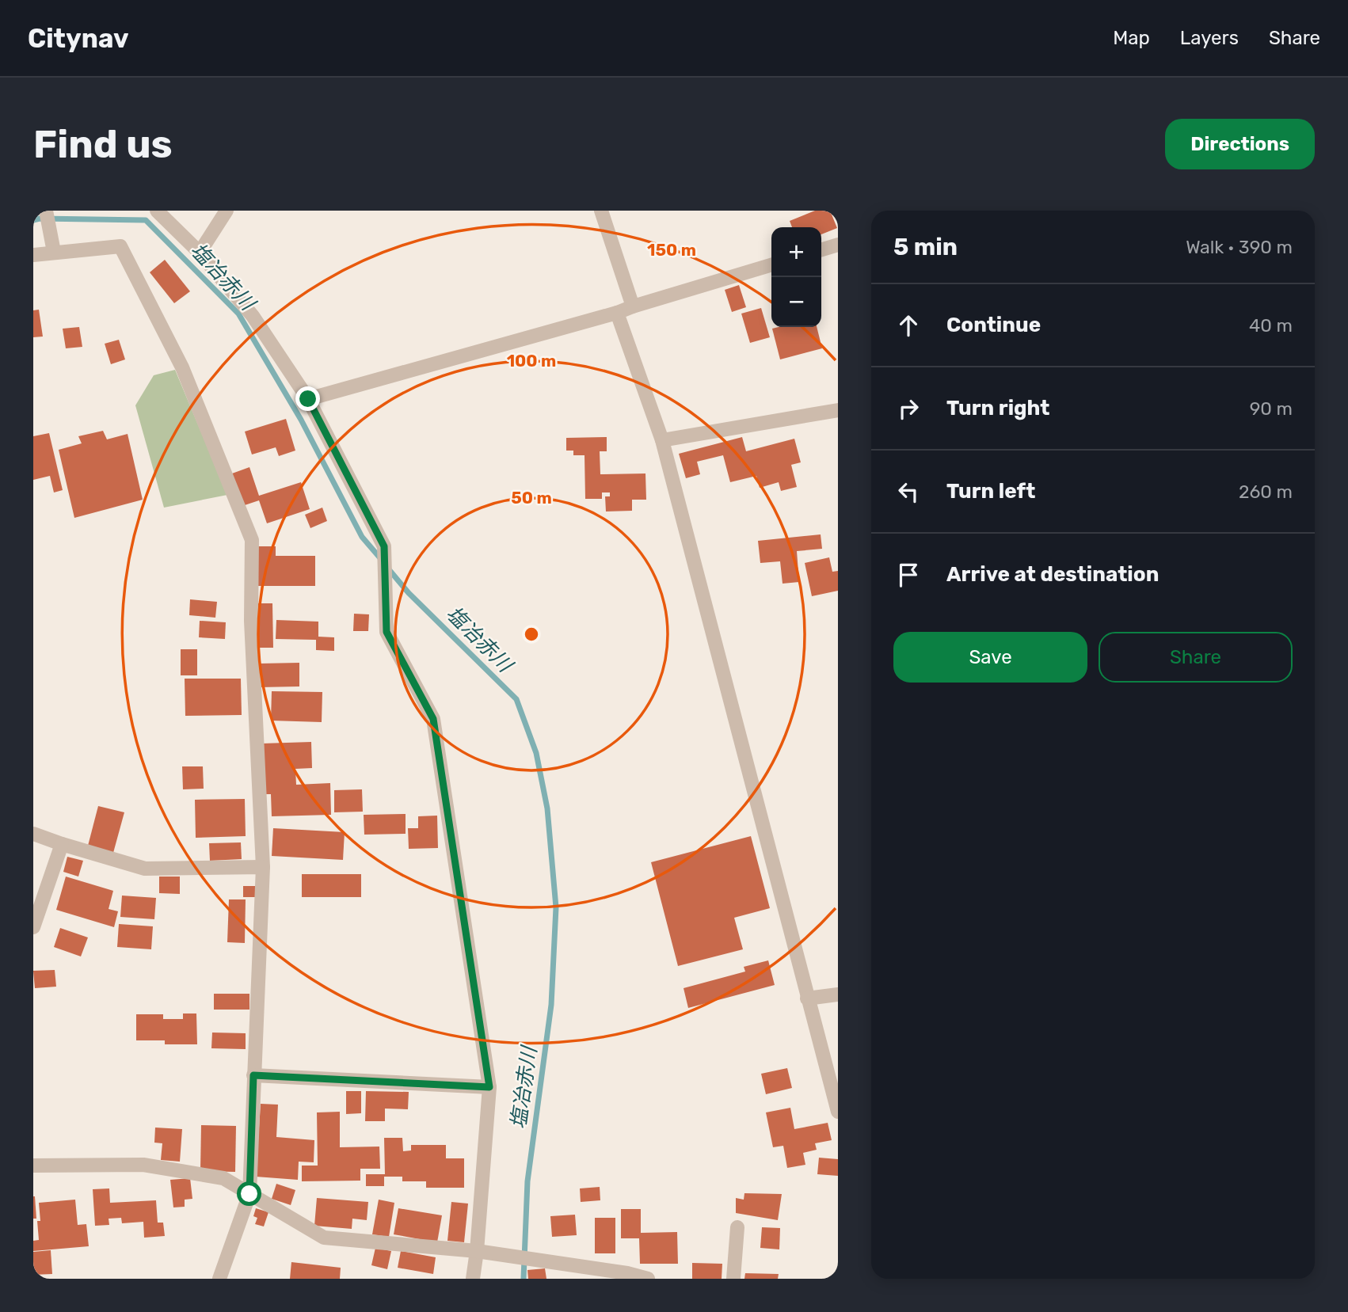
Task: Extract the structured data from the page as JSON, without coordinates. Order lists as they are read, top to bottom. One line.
{"water":["塩冶赤川"],"page":{"header":"Citynav","nav":["Map","Layers","Share"],"buttons":["Directions",["Save","Share"]],"title":"Find us","heading":["5 min","Walk · 390 m"],"map_buttons":["+","−"],"list":[["Continue","40 m"],["Turn right","90 m"],["Turn left","260 m"],"Arrive at destination"]},"rings":["150 m","100 m","50 m"]}
